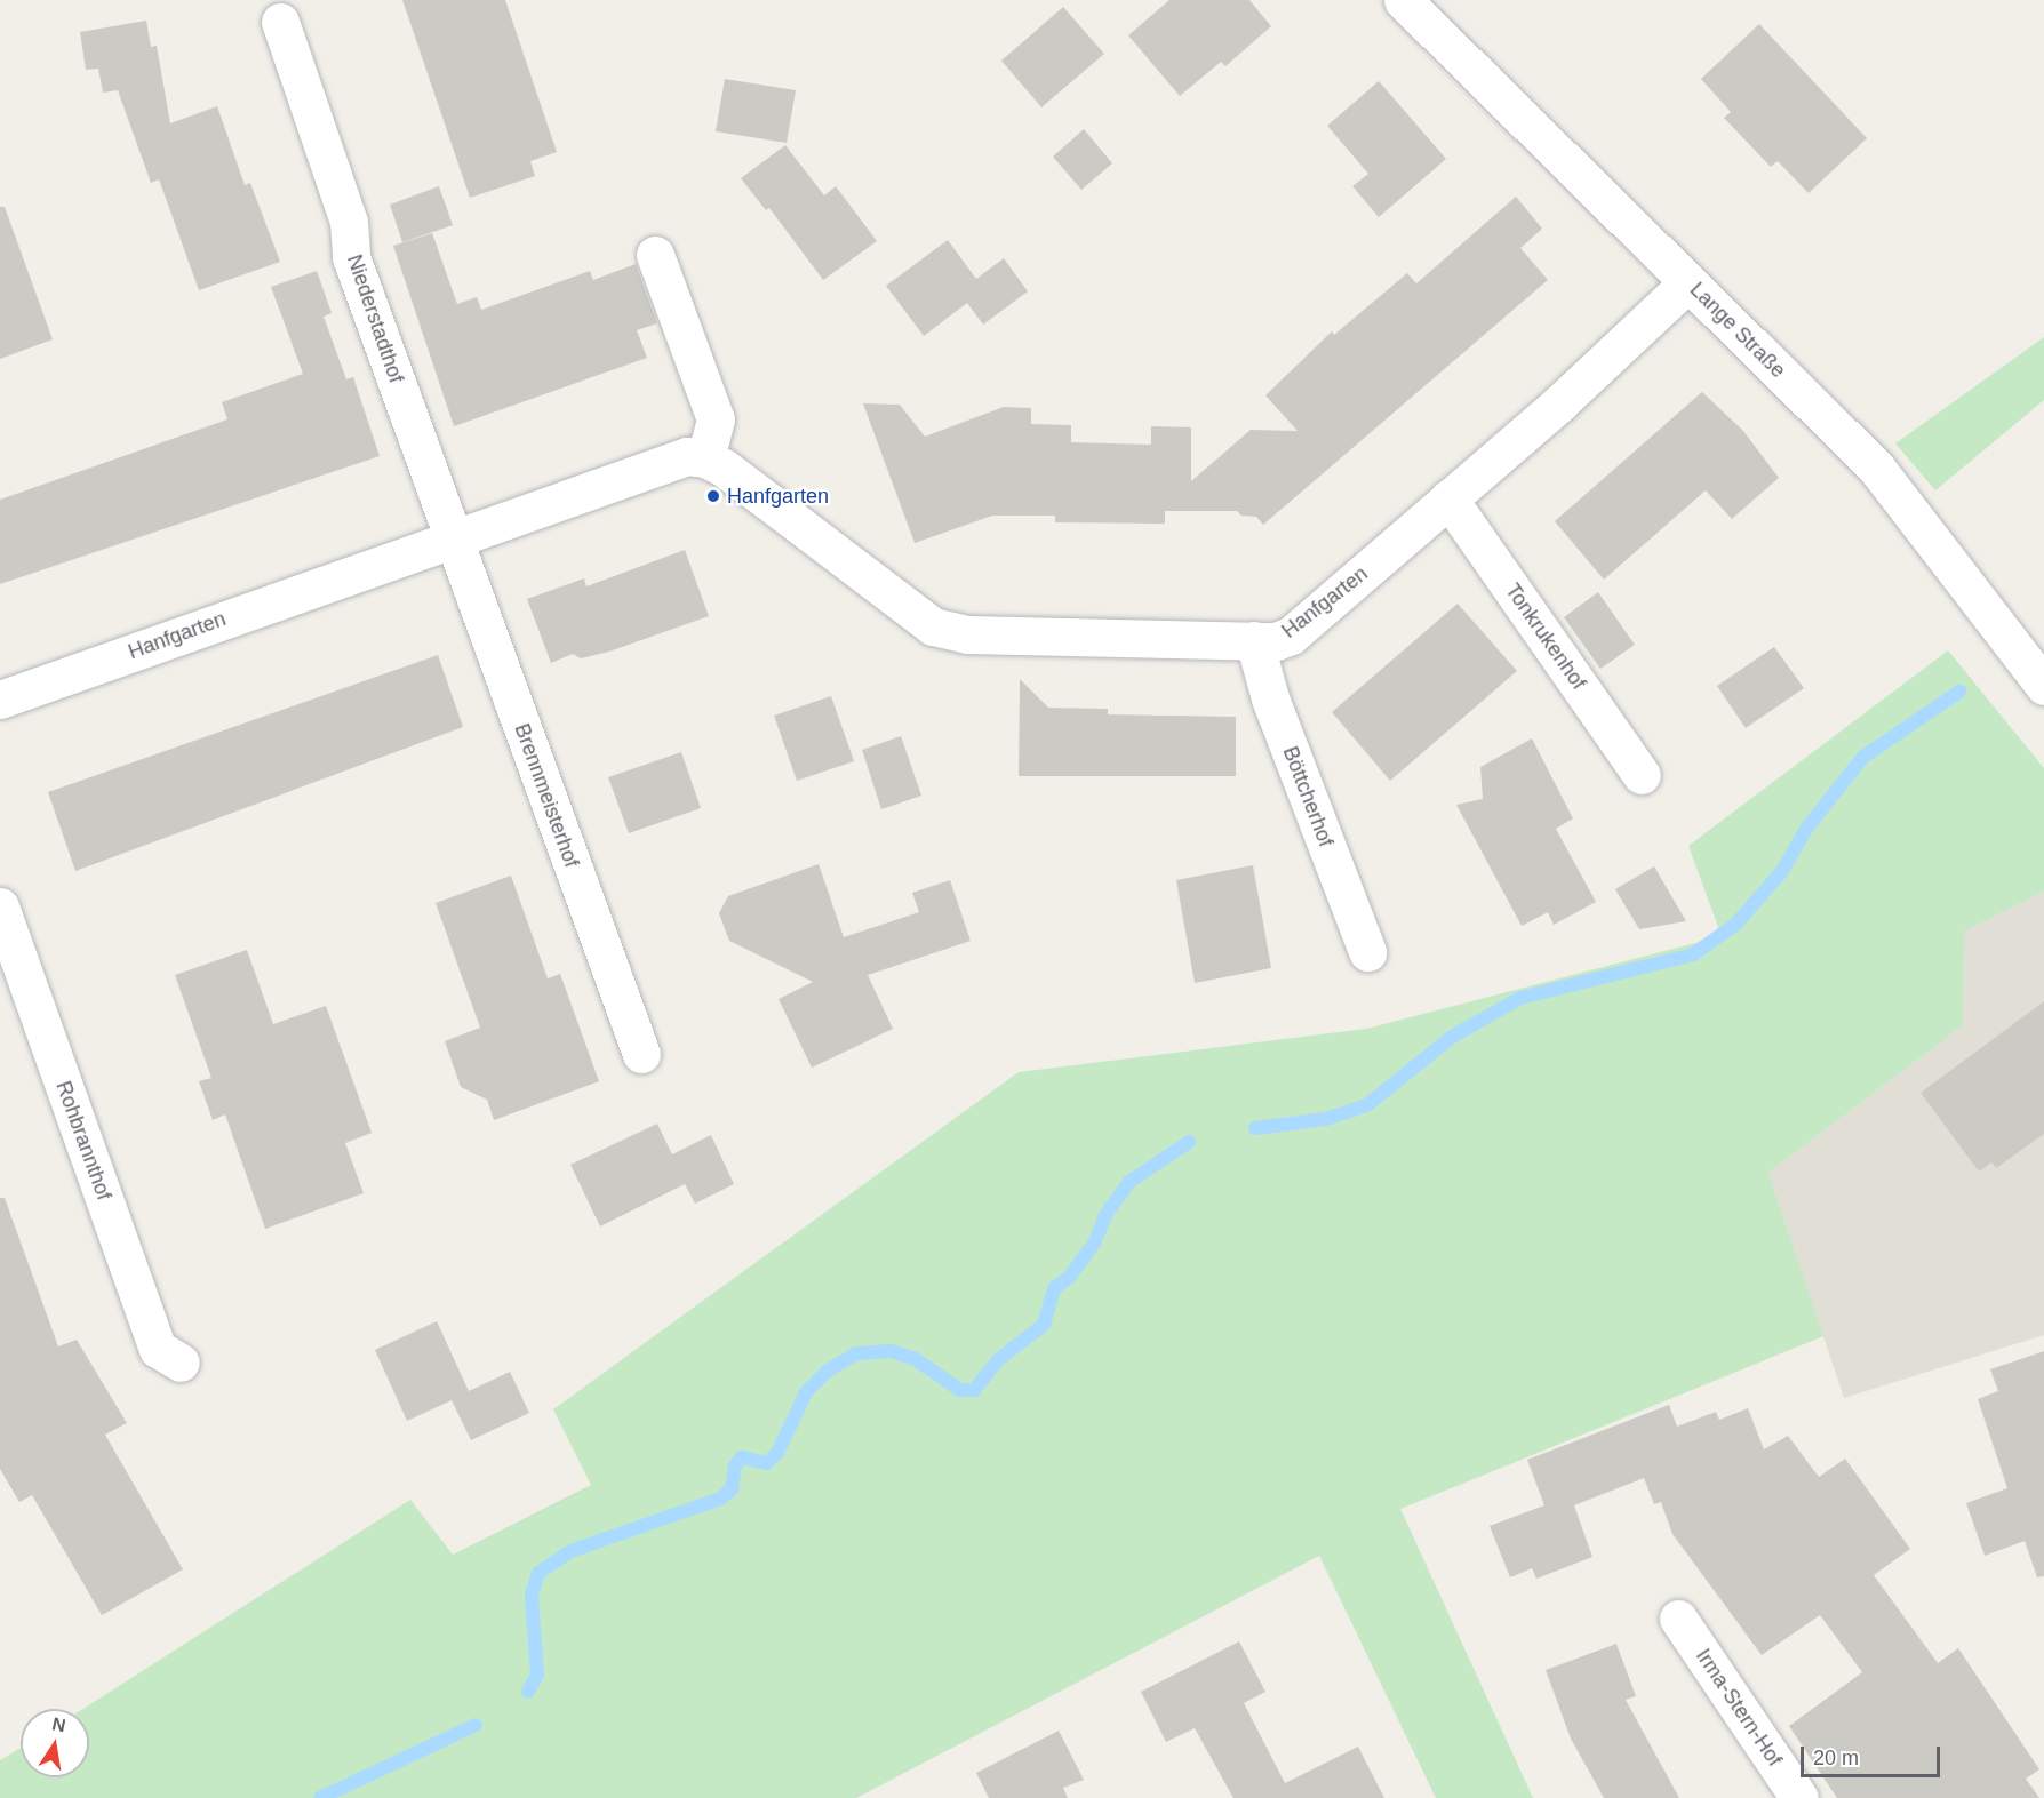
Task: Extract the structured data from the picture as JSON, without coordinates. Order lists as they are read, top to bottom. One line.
{"streets":{"street":["Niederstadthof","Lange Straße","Hanfgarten","Tonkrukenhof","Brennmeisterhof","Böttcherhof","Rohbrannthof","Irma-Stern-Hof"]},"crossings":[["Niederstadthof","Hanfgarten"],["Niederstadthof","Brennmeisterhof"],["Lange Straße","Hanfgarten"],["Hanfgarten","Tonkrukenhof"],["Hanfgarten","Brennmeisterhof"],["Hanfgarten","Böttcherhof"]],"places":["Hanfgarten"],"scale_bar":"20 m","north":"top"}
